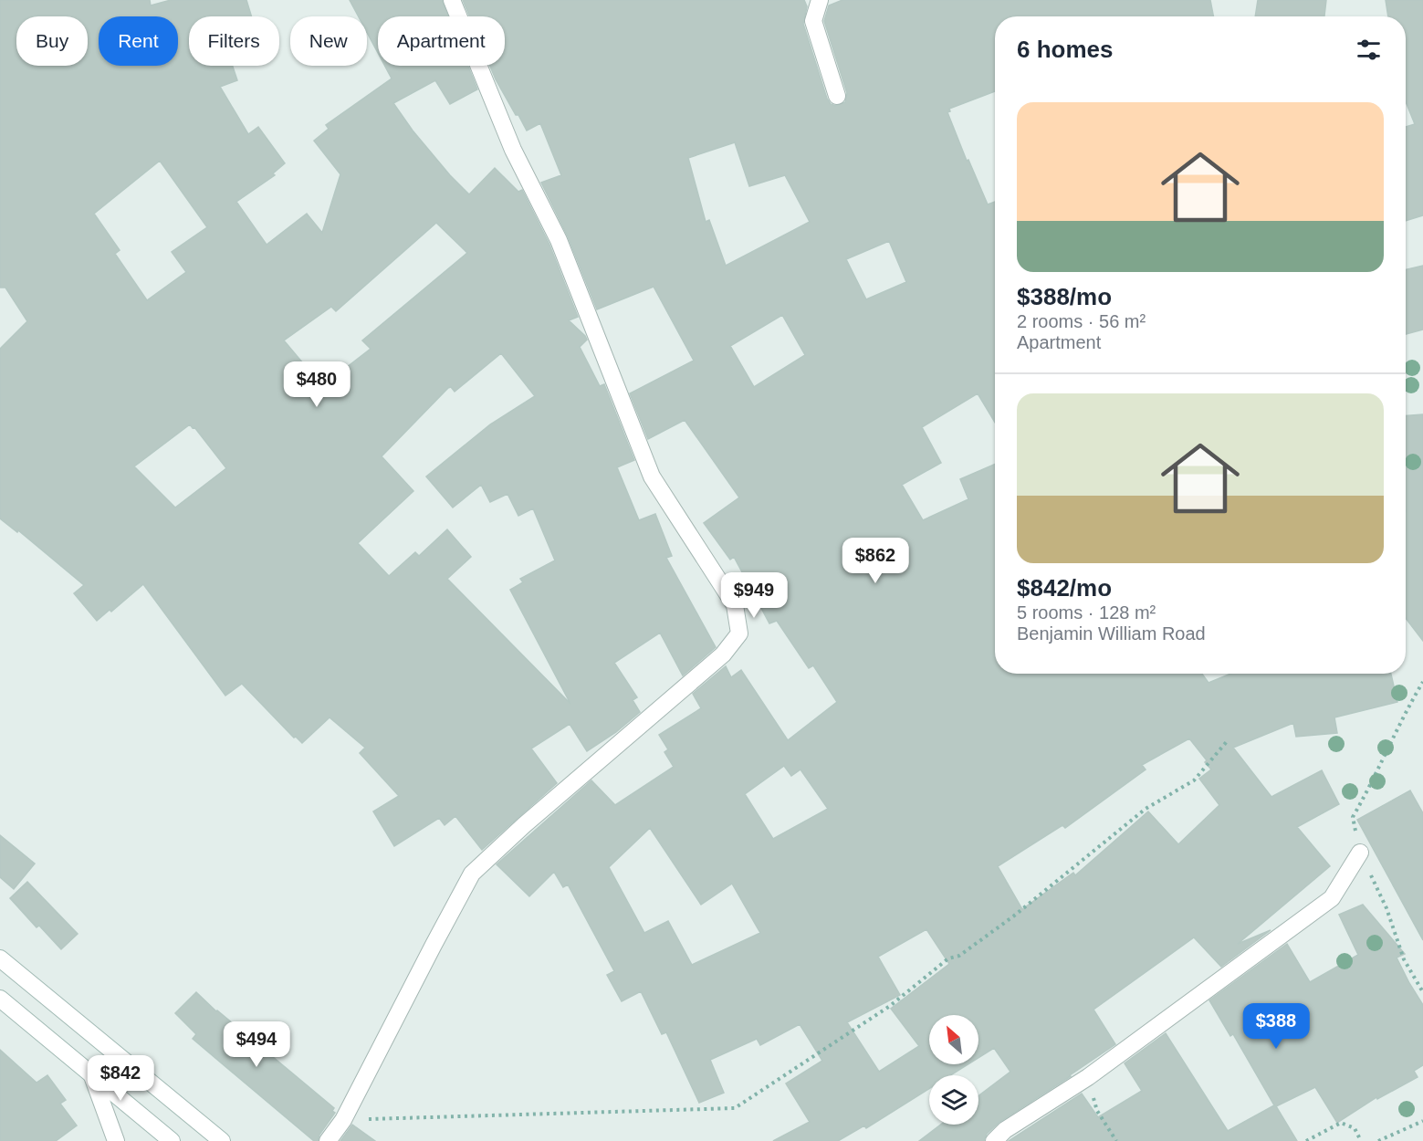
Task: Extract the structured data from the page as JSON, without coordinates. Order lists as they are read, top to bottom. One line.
{"north":"top left","page":{"chip":["Buy","Rent","Filters","New","Apartment"],"heading":"6 homes","list":[{"name":"$388/mo","note":"2 rooms · 56 m² · Apartment"},{"name":"$842/mo","note":"5 rooms · 128 m² · Benjamin William Road"}],"price":["$480","$862","$949","$388","$494","$842"]}}
